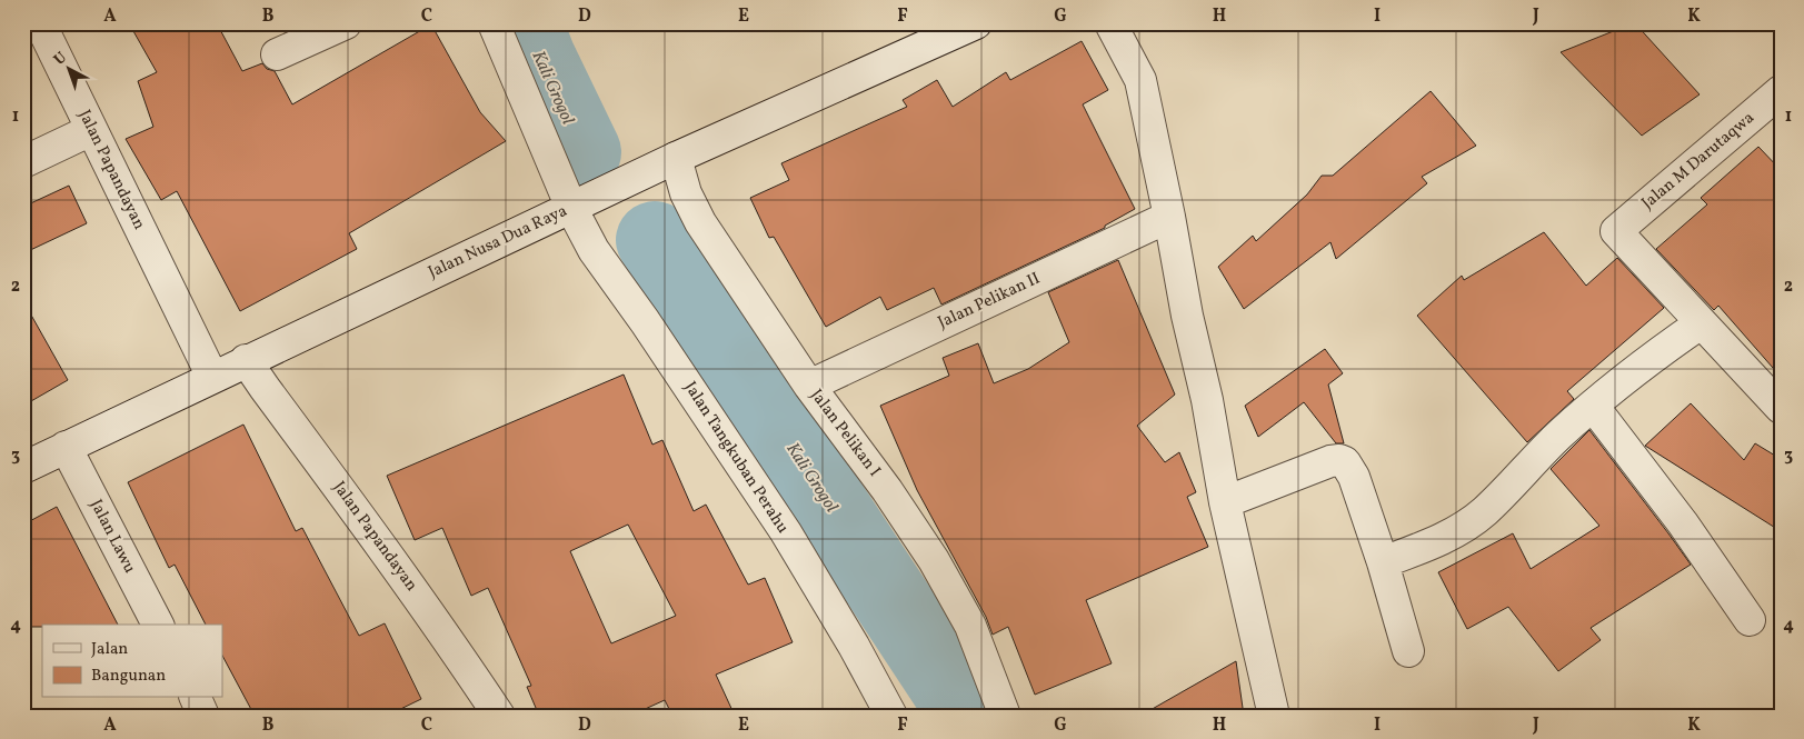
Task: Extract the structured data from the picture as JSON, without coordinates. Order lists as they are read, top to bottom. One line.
{"streets":{"street":["Jalan M Darutaqwa","Jalan Papandayan","Jalan Nusa Dua Raya","Jalan Pelikan II","Jalan Pelikan I","Jalan Tangkuban Perahu","Jalan Lawu"]},"crossings":[["Jalan Papandayan","Jalan Nusa Dua Raya"],["Jalan Nusa Dua Raya","Jalan Pelikan I"],["Jalan Nusa Dua Raya","Jalan Tangkuban Perahu"],["Jalan Nusa Dua Raya","Jalan Lawu"],["Jalan Pelikan II","Jalan Pelikan I"]],"water":["Kali Grogol"],"legend":["Jalan","Bangunan"],"north":"top left","grid":{"columns":["A","B","C","D","E","F","G","H","I","J","K"],"rows":["1","2","3","4"]}}
